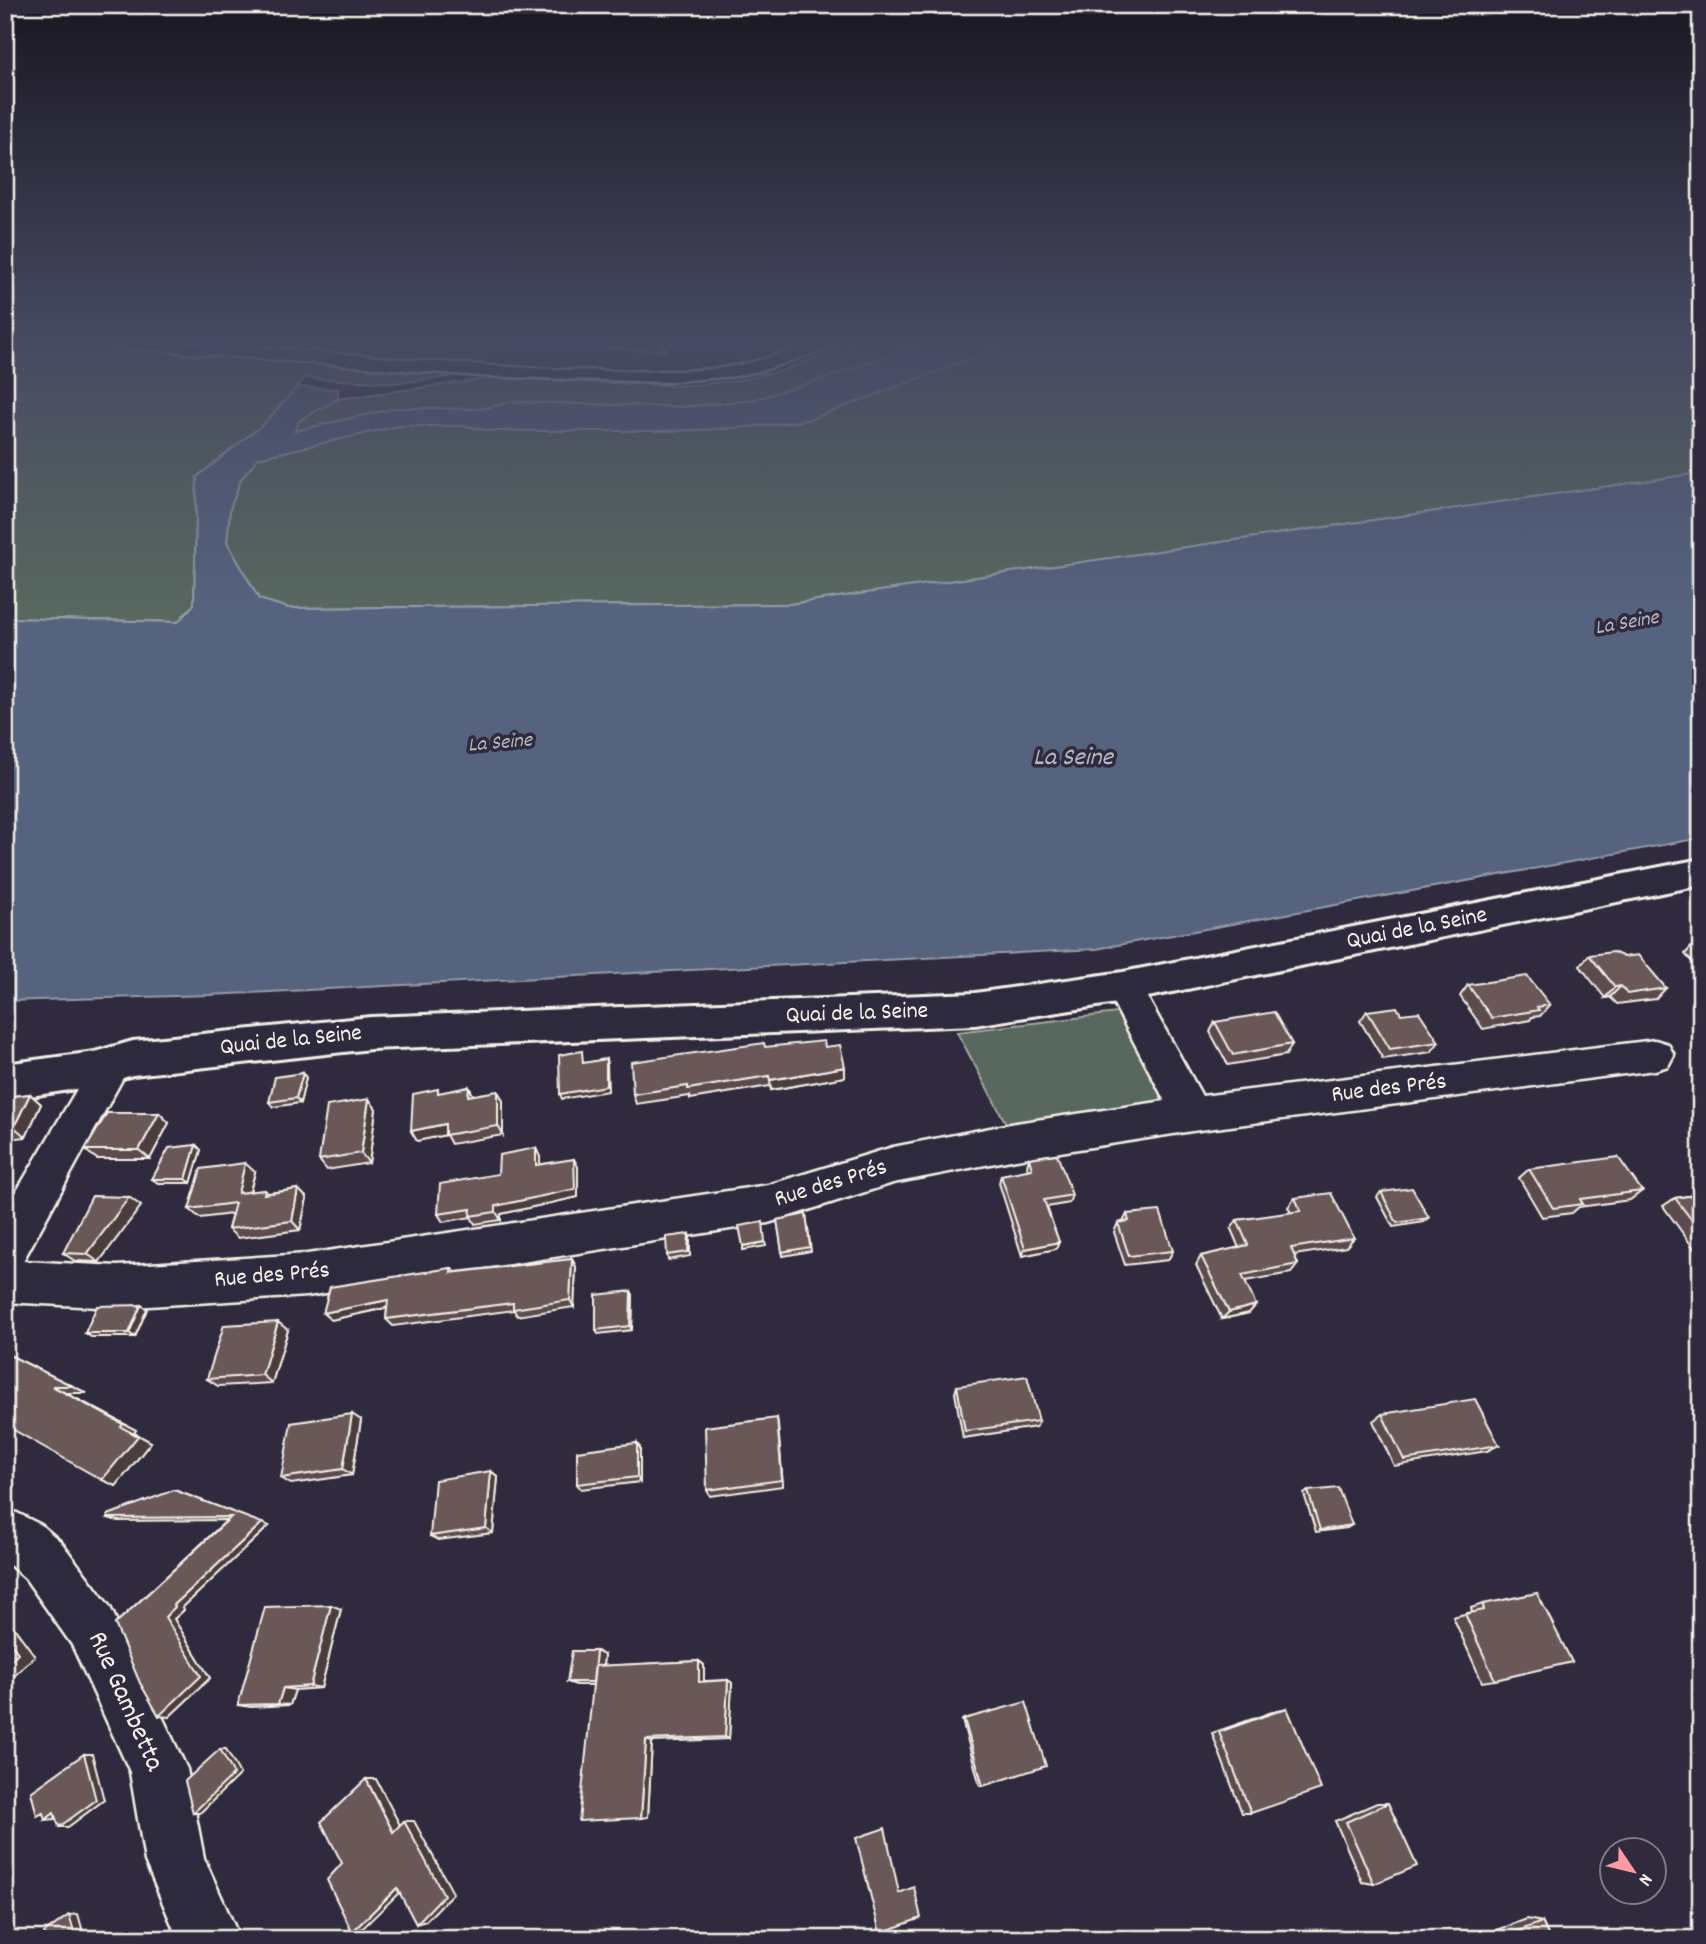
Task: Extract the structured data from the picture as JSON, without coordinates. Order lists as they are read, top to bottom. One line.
{"streets":{"street":["Quai de la Seine","Rue des Prés","Rue Gambetta"]},"water":["La Seine"],"north":"bottom right"}
